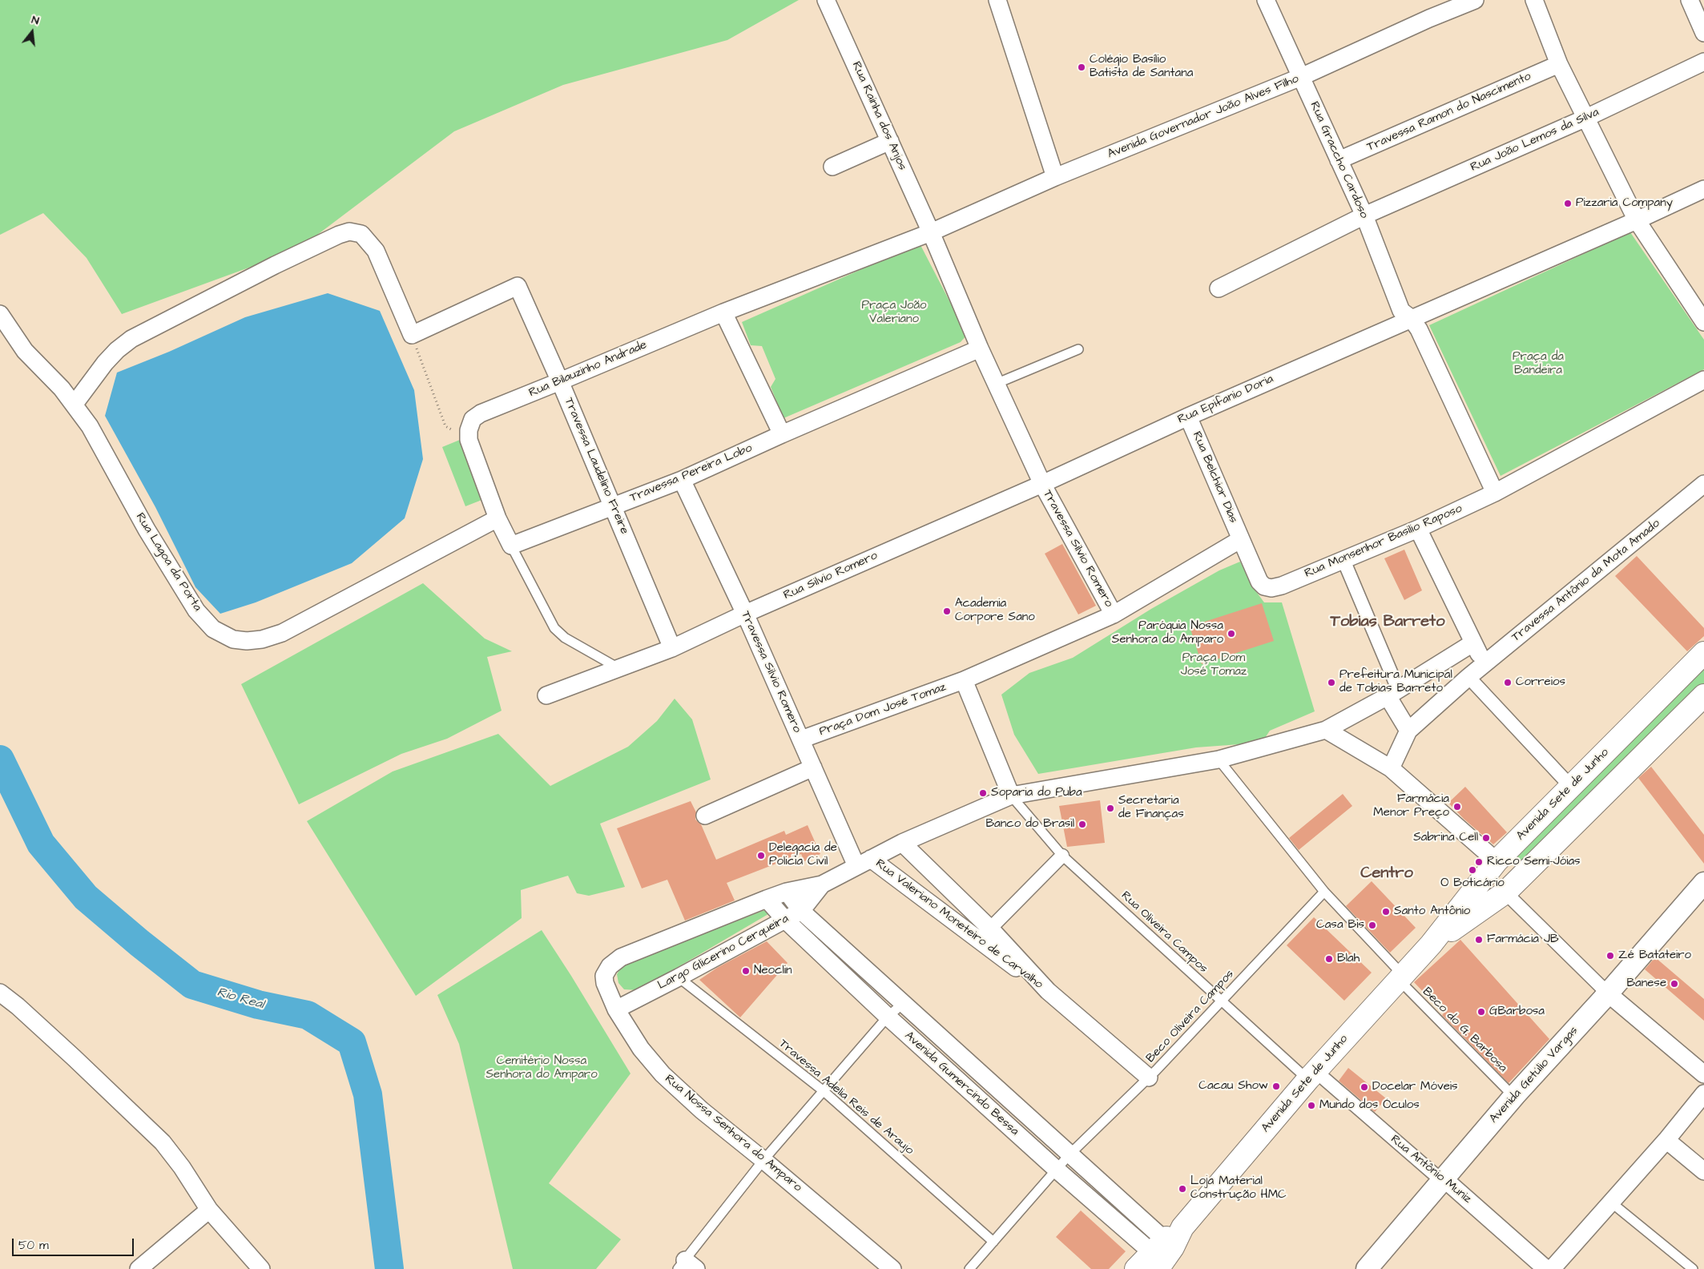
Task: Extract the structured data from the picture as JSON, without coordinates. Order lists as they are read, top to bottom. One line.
{"streets":{"main road":["Avenida Sete de Junho"],"street":["Travessa Ramon do Nascimento","Rua Rainha dos Anjos","Avenida Governador João Alves Filho","Rua João Lemos da Silva","Rua Graccho Cardoso","Rua Bilauzinho Andrade","Rua Epifanio Doria","Travessa Laudelino Freire","Travessa Pereira Lobo","Rua Belchior Dias","Rua Monsenhor Basilio Raposo","Travessa Silvio Romero","Rua Lagoa da Porta","Rua Silvio Romero","Travessa Antônio da Mota Amado","Praça Dom José Tomaz","Rua Valeriano Moneteiro de Carvalho","Largo Glicerino Cerqueira","Avenida Getúlio Vargas","Avenida Gumercindo Bessa","Rua Nossa Senhora do Amparo","Rua Antônio Muniz"],"lane":["Rua Oliveira Campos","Beco Oliveira Campos","Beco do G. Barbosa","Travessa Adelia Reis de Araujo"]},"crossings":[["Travessa Ramon do Nascimento","Rua Graccho Cardoso"],["Rua Rainha dos Anjos","Avenida Governador João Alves Filho"],["Avenida Governador João Alves Filho","Rua Graccho Cardoso"],["Rua João Lemos da Silva","Rua Graccho Cardoso"],["Rua Graccho Cardoso","Rua Epifanio Doria"],["Rua Bilauzinho Andrade","Travessa Laudelino Freire"],["Rua Epifanio Doria","Rua Belchior Dias"],["Rua Epifanio Doria","Travessa Silvio Romero"],["Rua Epifanio Doria","Rua Silvio Romero"],["Travessa Laudelino Freire","Travessa Pereira Lobo"],["Travessa Laudelino Freire","Rua Silvio Romero"],["Travessa Pereira Lobo","Travessa Silvio Romero"],["Rua Belchior Dias","Rua Monsenhor Basilio Raposo"],["Rua Belchior Dias","Praça Dom José Tomaz"],["Rua Monsenhor Basilio Raposo","Praça Dom José Tomaz"],["Travessa Silvio Romero","Rua Silvio Romero"],["Travessa Silvio Romero","Praça Dom José Tomaz"],["Travessa Silvio Romero","Rua Valeriano Moneteiro de Carvalho"],["Travessa Silvio Romero","Largo Glicerino Cerqueira"],["Avenida Sete de Junho","Rua Oliveira Campos"],["Avenida Sete de Junho","Beco do G. Barbosa"],["Avenida Sete de Junho","Avenida Gumercindo Bessa"],["Avenida Sete de Junho","Rua Antônio Muniz"],["Rua Valeriano Moneteiro de Carvalho","Largo Glicerino Cerqueira"],["Rua Valeriano Moneteiro de Carvalho","Beco Oliveira Campos"],["Rua Oliveira Campos","Largo Glicerino Cerqueira"],["Rua Oliveira Campos","Beco Oliveira Campos"],["Rua Oliveira Campos","Rua Antônio Muniz"],["Largo Glicerino Cerqueira","Avenida Gumercindo Bessa"],["Largo Glicerino Cerqueira","Travessa Adelia Reis de Araujo"],["Largo Glicerino Cerqueira","Rua Nossa Senhora do Amparo"],["Beco Oliveira Campos","Beco do G. Barbosa"],["Beco Oliveira Campos","Avenida Gumercindo Bessa"],["Beco Oliveira Campos","Travessa Adelia Reis de Araujo"],["Beco do G. Barbosa","Avenida Getúlio Vargas"],["Avenida Getúlio Vargas","Rua Antônio Muniz"]],"districts":["Tobias Barreto","Centro"],"water":["Rio Real"],"parks":["Praça João Valeriano","Praça da Bandeira","Praça Dom José Tomaz","Cemitério Nossa Senhora do Amparo"],"places":["Colégio Basílio Batista de Santana","Pizzaria Company","Academia Corpore Sano","Paróquia Nossa Senhora do Amparo","Prefeitura Municipal de Tobias Barreto","Correios","Soparia do Puba","Farmácia Menor Preço","Secretaria de Finanças","Banco do Brasil","Sabrina Cell","Delegacia de Policia Civil","Ricco Semi-Jóias","O Boticário","Santo Antônio","Casa Bis","Farmácia JB","Zé Batateiro","Blah","Neoclin","Banese","GBarbosa","Cacau Show","Docelar Móveis","Mundo dos Óculos","Loja Material Construção HMC"],"scale_bar":"50 m","north":"top"}
